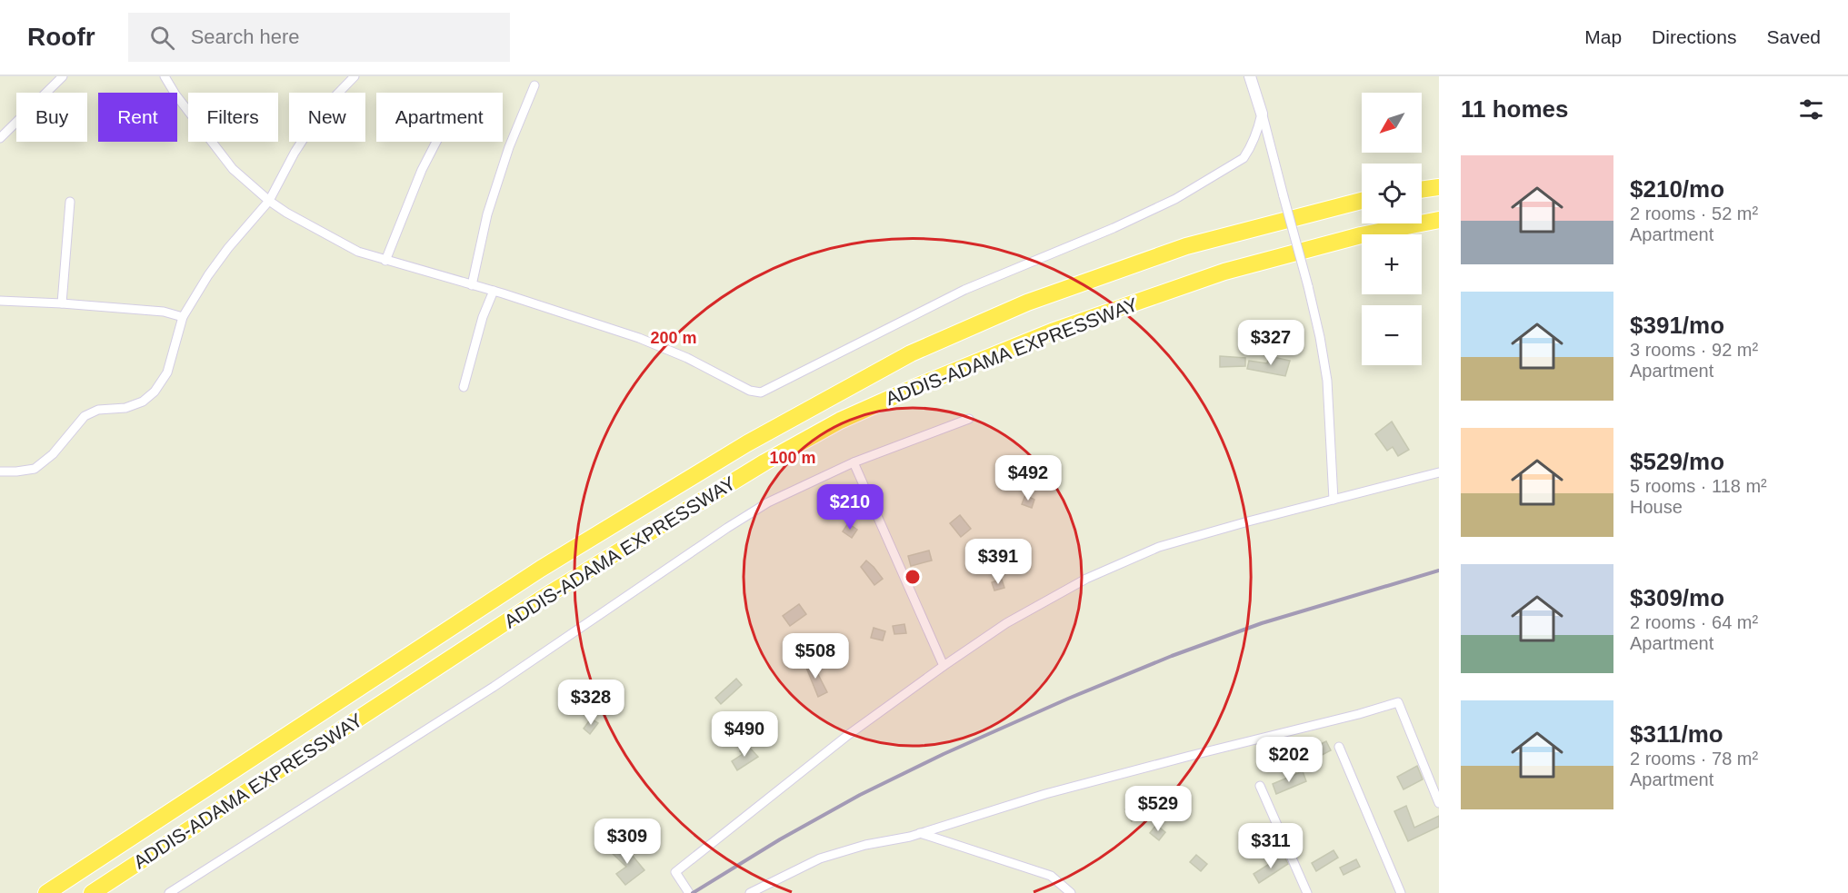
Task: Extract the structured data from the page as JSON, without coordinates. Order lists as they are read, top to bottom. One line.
{"streets":{"highway":["ADDIS-ADAMA EXPRESSWAY"]},"north":"bottom left","page":{"header":"Roofr","search":"Search here","nav":["Map","Directions","Saved"],"heading":"11 homes","map_buttons":["+","−"],"chip":["Buy","Rent","Filters","New","Apartment"],"list":[{"name":"$210/mo","note":"2 rooms · 52 m² · Apartment"},{"name":"$391/mo","note":"3 rooms · 92 m² · Apartment"},{"name":"$529/mo","note":"5 rooms · 118 m² · House"},{"name":"$309/mo","note":"2 rooms · 64 m² · Apartment"},{"name":"$311/mo","note":"2 rooms · 78 m² · Apartment"}],"price":["$327","$492","$210","$391","$508","$328","$490","$202","$529","$309","$311"]},"rings":["200 m","100 m"]}
